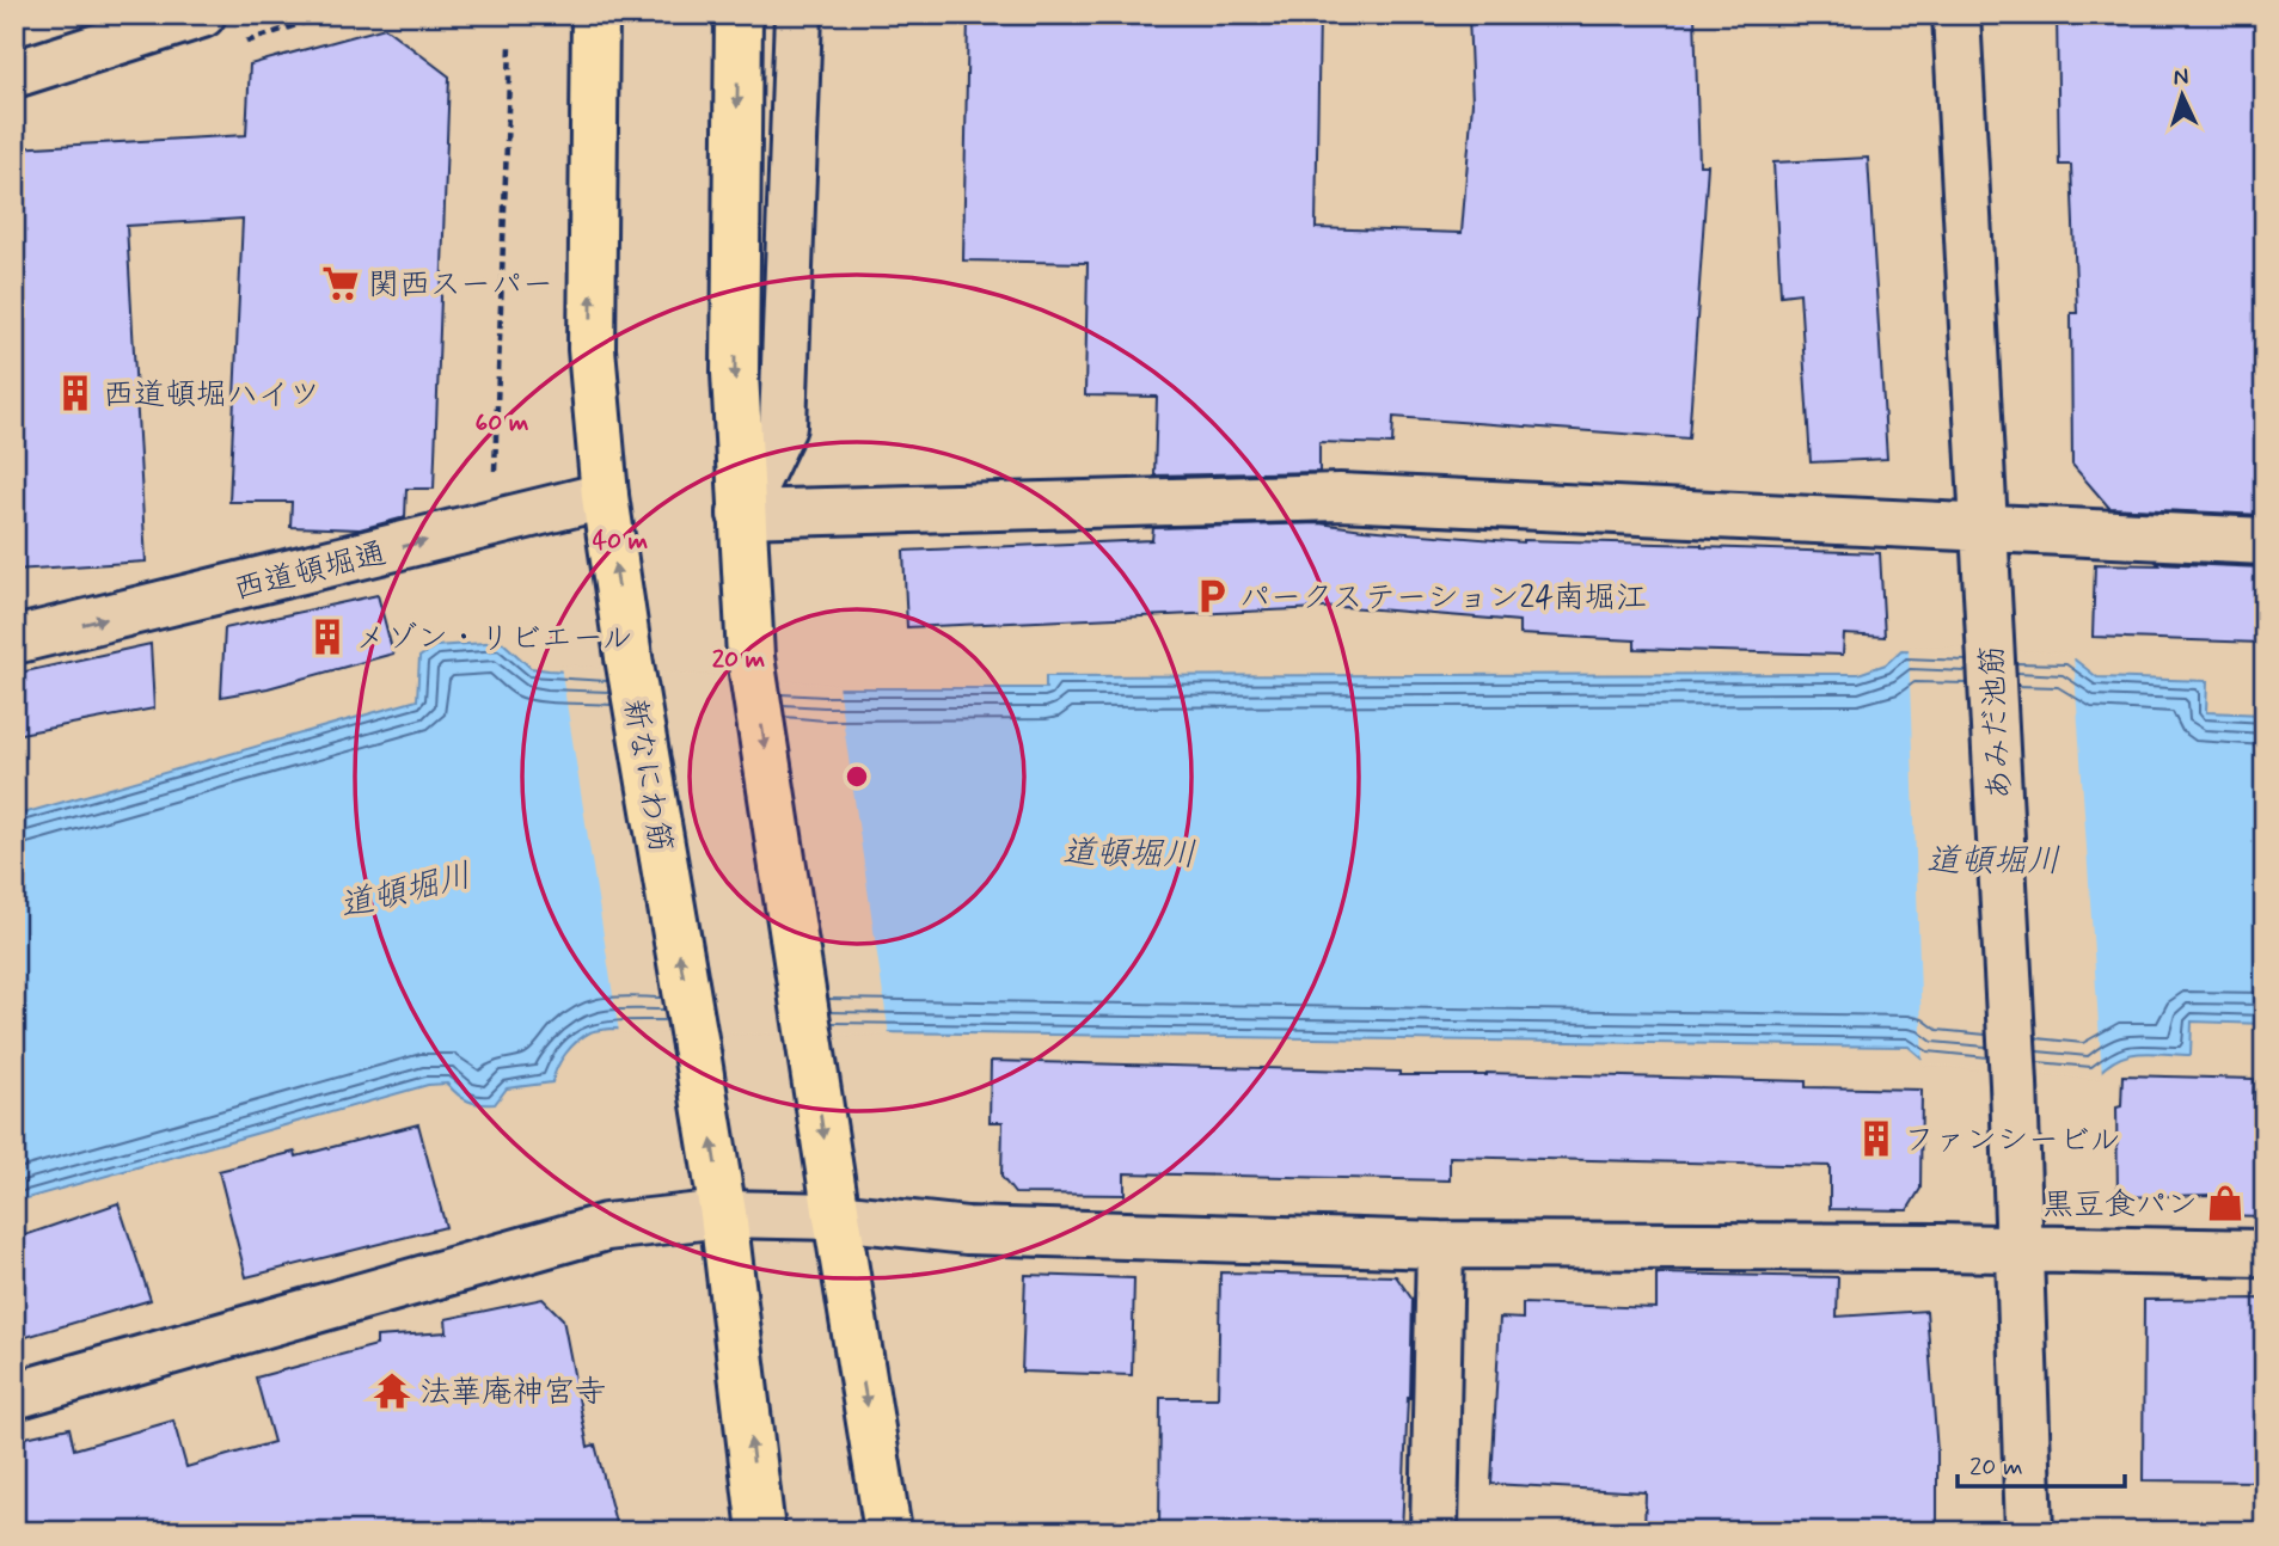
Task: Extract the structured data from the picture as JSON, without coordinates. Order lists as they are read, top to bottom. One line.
{"streets":{"main road":["新なにわ筋"],"street":["西道頓堀通","あみだ池筋"]},"crossings":[["西道頓堀通","新なにわ筋"]],"one_way":["西道頓堀通"],"water":["道頓堀川"],"places":{"supermarket":["関西スーパー"],"building":["西道頓堀ハイツ","メゾン・リビエール","ファンシービル"],"parking":["パークステーション24南堀江"],"shop":["黒豆食パン"],"temple":["法華庵神宮寺"]},"scale_bar":"20 m","north":"top","rings":["60 m","40 m","20 m"]}
